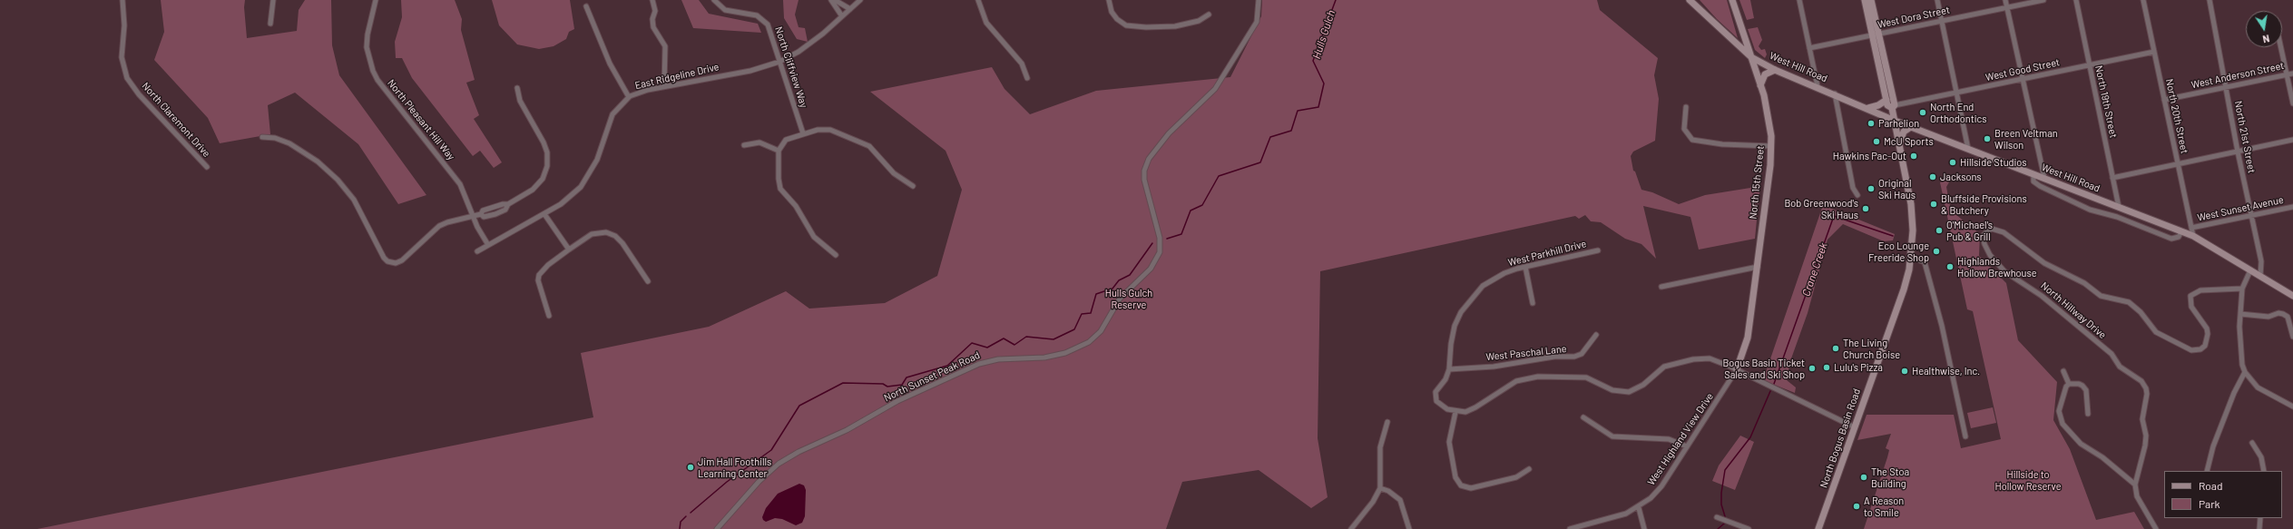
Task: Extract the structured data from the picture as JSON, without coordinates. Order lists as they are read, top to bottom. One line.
{"streets":{"street":["West Dora Street","North Cliffview Way","West Hill Road","West Good Street","West Anderson Street","East Ridgeline Drive","North 19th Street","North 20th Street","North Claremont Drive","North Pleasant Hill Way","North 21st Street","North 15th Street","West Sunset Avenue","West Parkhill Drive","North Hillway Drive","West Paschal Lane","North Sunset Peak Road","North Bogus Basin Road","West Highland View Drive"]},"crossings":[["West Dora Street","North Bogus Basin Road"],["North Cliffview Way","East Ridgeline Drive"],["West Hill Road","North 19th Street"],["West Hill Road","North 20th Street"],["West Hill Road","North 21st Street"],["West Hill Road","North 15th Street"],["West Hill Road","North Bogus Basin Road"],["West Good Street","North 19th Street"],["West Good Street","North 20th Street"],["West Good Street","North Bogus Basin Road"],["West Anderson Street","North 20th Street"],["West Anderson Street","North 21st Street"],["East Ridgeline Drive","North Pleasant Hill Way"],["North 20th Street","West Sunset Avenue"],["North 21st Street","West Sunset Avenue"],["North 15th Street","West Highland View Drive"],["West Parkhill Drive","West Paschal Lane"]],"water":["Hulls Gulch","Crane Creek"],"parks":["Hulls Gulch Reserve","Hillside to Hollow Reserve"],"places":["North End Orthodontics","Parhelion","Breen Veltman Wilson","McU Sports","Hawkins Pac-Out","Hillside Studios","Jacksons","Original Ski Haus","Bluffside Provisions & Butchery","Bob Greenwood's Ski Haus","O'Michael's Pub & Grill","Eco Lounge Freeride Shop","Highlands Hollow Brewhouse","The Living Church Boise","Lulu's Pizza","Bogus Basin Ticket Sales and Ski Shop","Healthwise, Inc.","Jim Hall Foothills Learning Center","The Stoa Building","A Reason to Smile"],"legend":["Road","Park"],"north":"bottom"}
